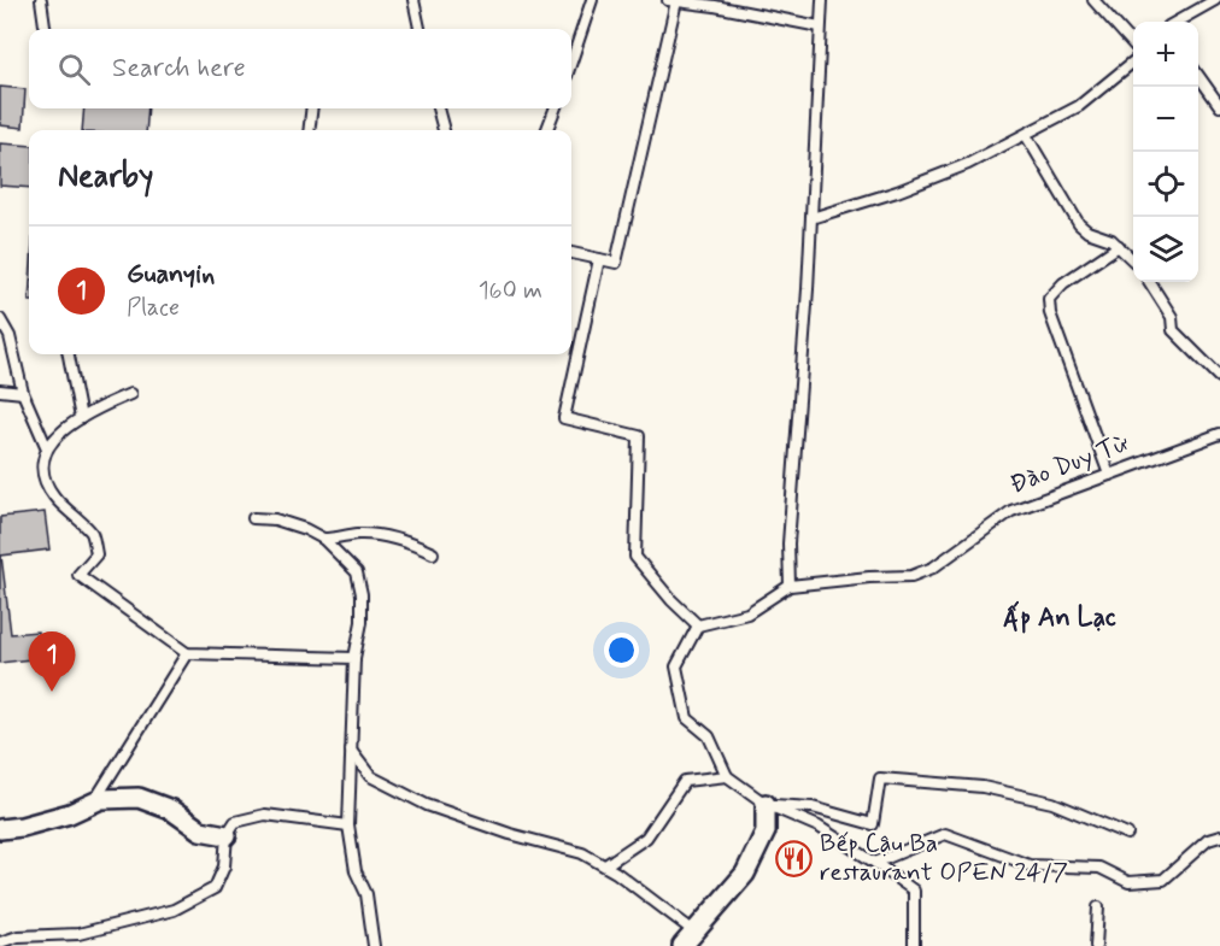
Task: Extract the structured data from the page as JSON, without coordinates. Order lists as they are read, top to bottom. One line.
{"streets":{"lane":["Đào Duy Từ"]},"districts":["Ấp An Lạc"],"places":{"restaurant":["Bếp Cậu Ba restaurant OPEN 24/7"]},"page":{"map_buttons":["+","−"],"search":"Search here","heading":"Nearby","list":[{"mark":"1","name":"Guanyin","note":"Place","value":"160 m"}],"pins":"1"}}
